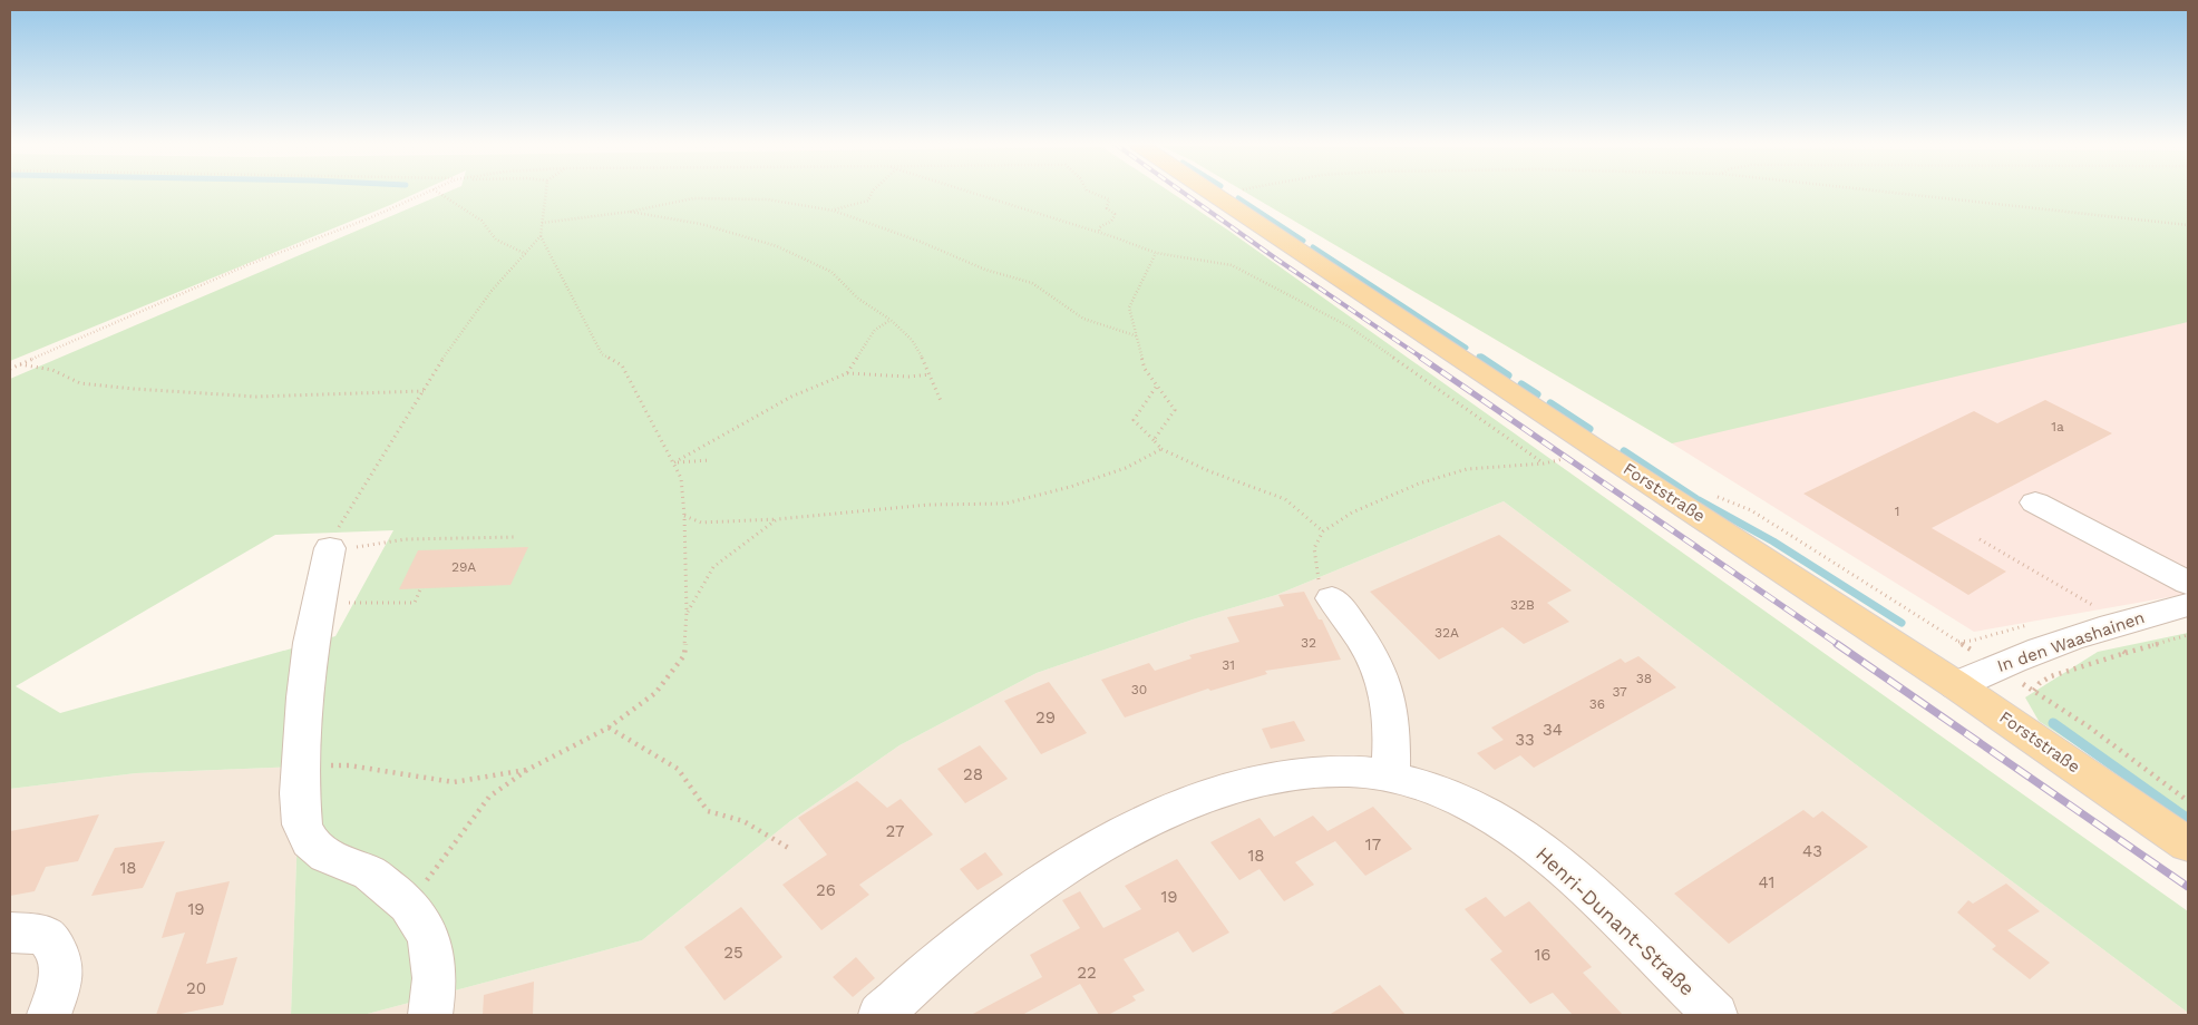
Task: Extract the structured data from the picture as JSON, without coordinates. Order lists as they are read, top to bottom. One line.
{"streets":{"main road":["Forststraße"],"street":["In den Waashainen","Henri-Dunant-Straße"]},"crossings":[["Forststraße","In den Waashainen"]],"house_numbers":["1a","1","29A","32B","32A","32","31","38","30","37","36","29","34","33","28","27","17","43","18","18","41","26","19","19","25","16","22","20"]}
